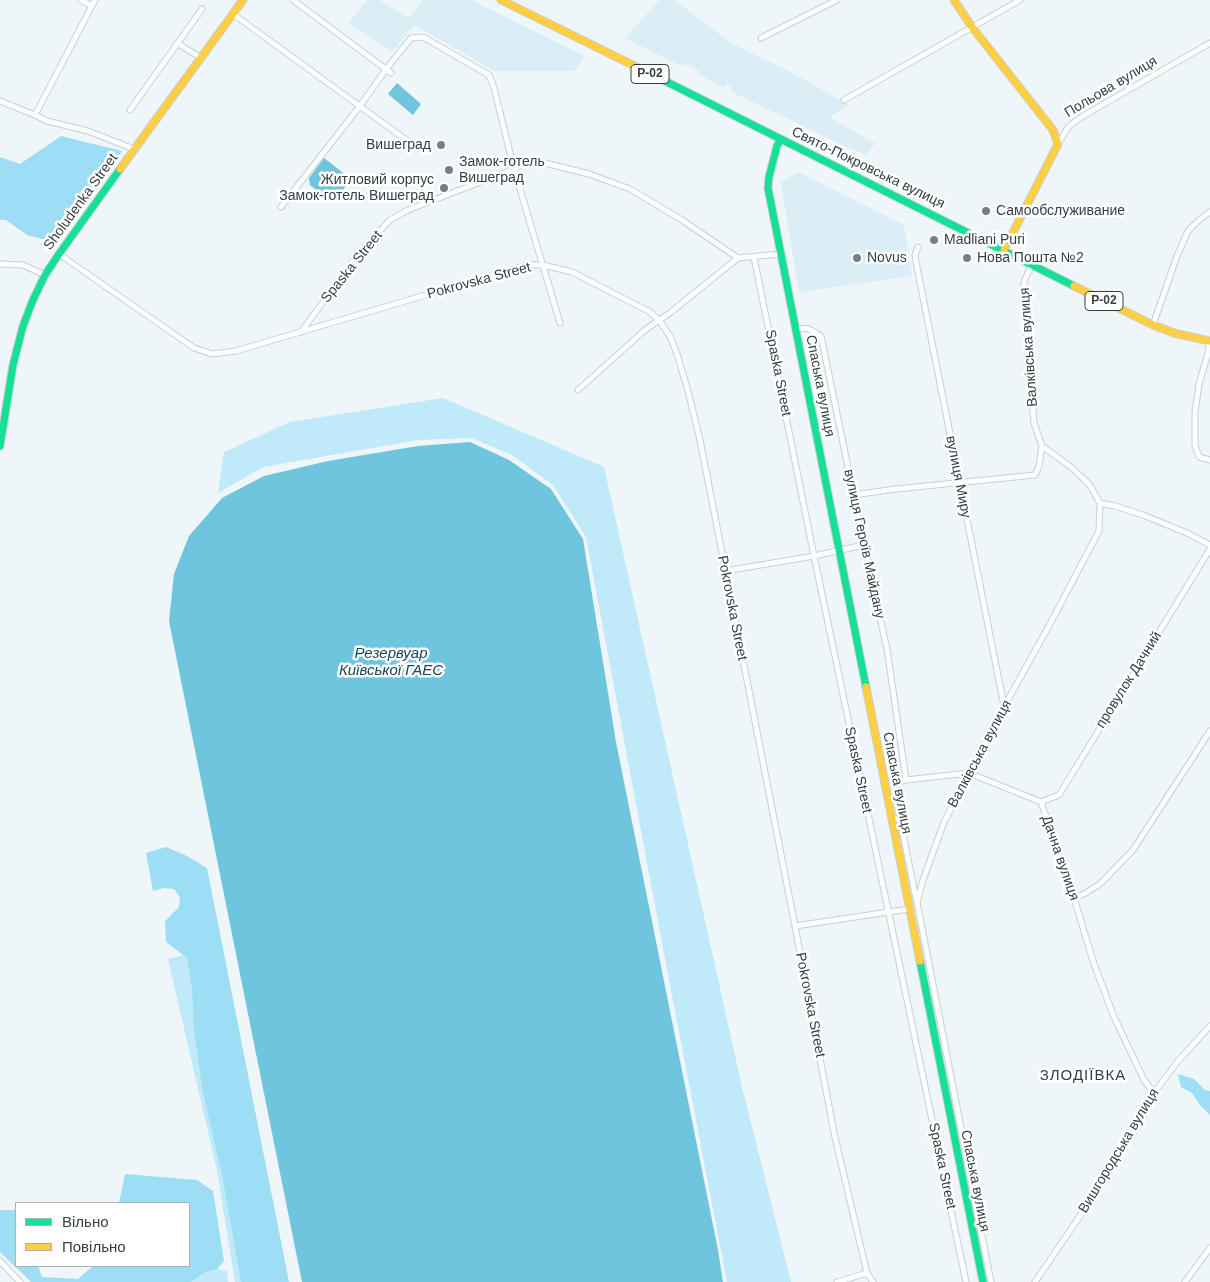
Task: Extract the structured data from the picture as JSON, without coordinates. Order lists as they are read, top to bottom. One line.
{"streets":{"street":["Р-02","Польова вулиця","Свято-Покровська вулиця","Sholudenka Street","Spaska Street","Pokrovska Street","Валківська вулиця","Спаська вулиця","вулиця Миру","вулиця Героїв Майдану","провулок Дачний","Дачна вулиця","Вишгородська вулиця"]},"crossings":[["Польова вулиця","Свято-Покровська вулиця"],["Свято-Покровська вулиця","Валківська вулиця"],["Свято-Покровська вулиця","Спаська вулиця"],["Sholudenka Street","Pokrovska Street"],["Spaska Street","Pokrovska Street"],["Валківська вулиця","вулиця Миру"],["Валківська вулиця","Дачна вулиця"],["Спаська вулиця","вулиця Героїв Майдану"],["вулиця Героїв Майдану","Дачна вулиця"],["провулок Дачний","Дачна вулиця"],["Дачна вулиця","Вишгородська вулиця"]],"districts":["ЗЛОДІЇВКА"],"water":["Резервуар Київської ГАЕС"],"places":["Вишеград","Замок-готель Вишеград","Житловий корпус Замок-готель Вишеград","Самообслуживание","Madliani Puri","Novus","Нова Пошта №2"],"legend":["Вільно","Повільно"]}
